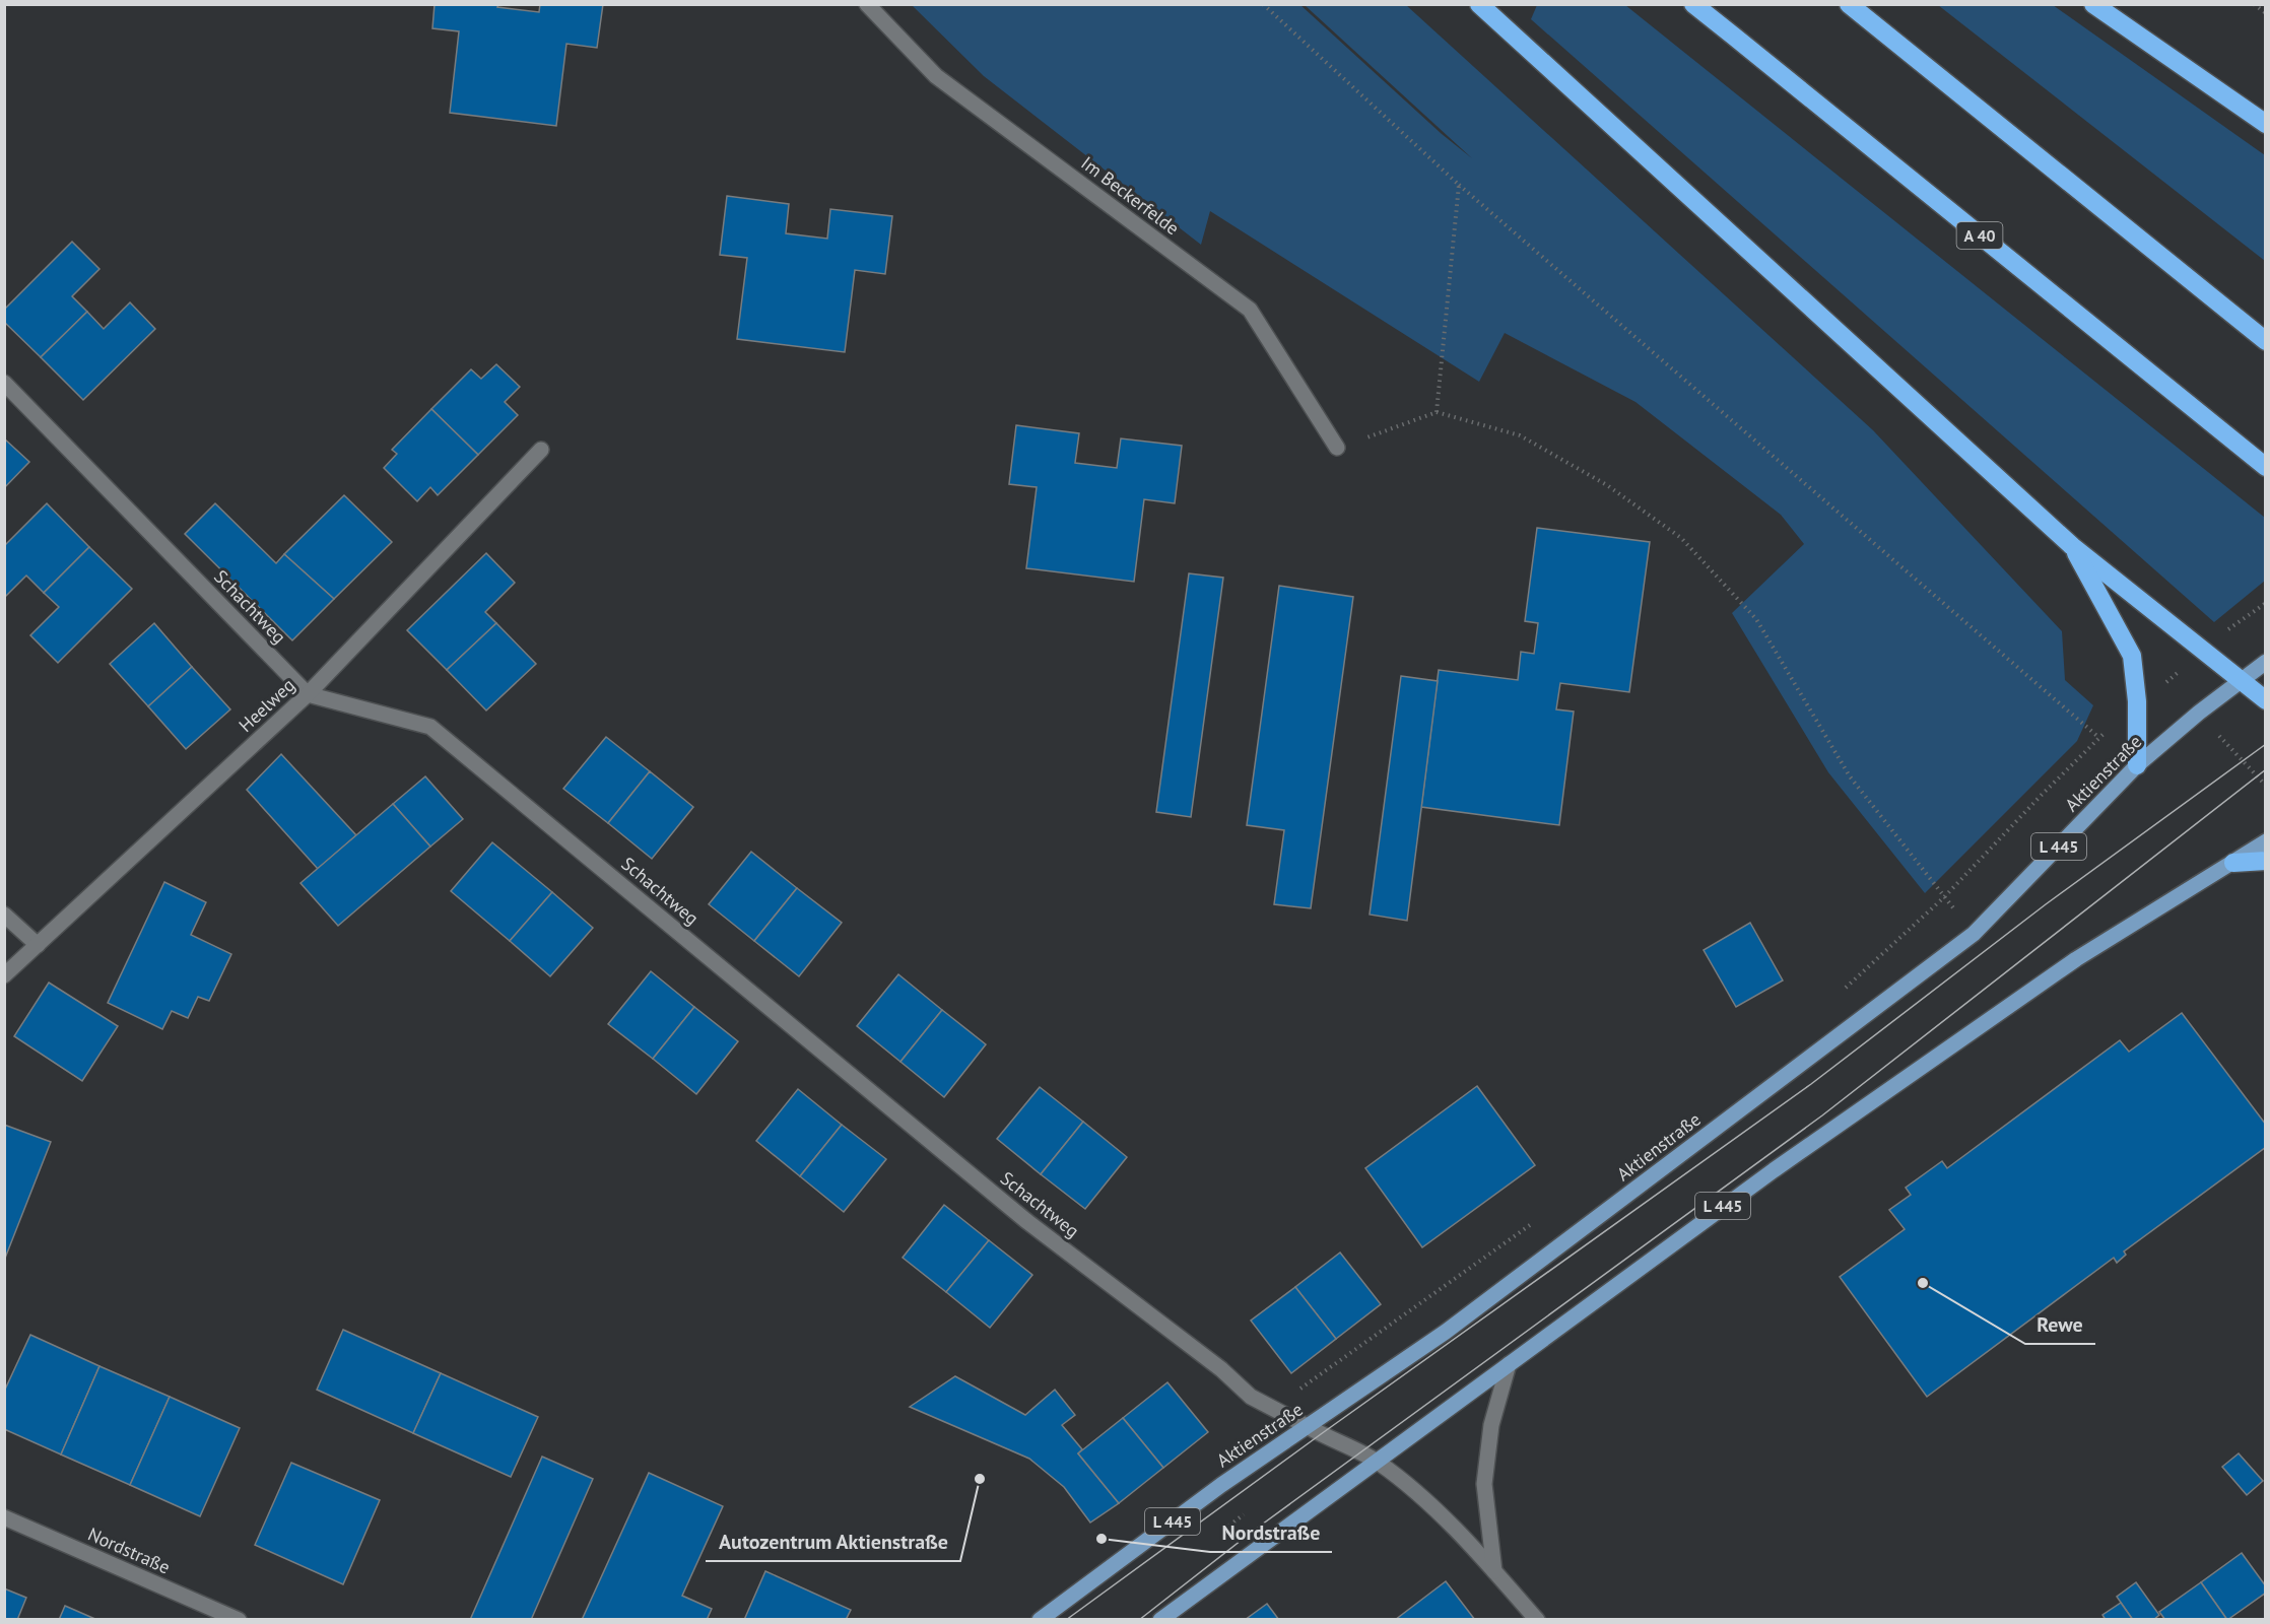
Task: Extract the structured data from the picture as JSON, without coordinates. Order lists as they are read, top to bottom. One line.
{"streets":{"highway":["A 40"],"main road":["Aktienstraße","L 445"],"street":["Im Beckerfelde","Schachtweg","Heelweg","Nordstraße"]},"crossings":[["Schachtweg","Heelweg"],["Schachtweg","Aktienstraße"],["Schachtweg","L 445"]],"places":["Rewe","Autozentrum Aktienstraße","Nordstraße"]}
